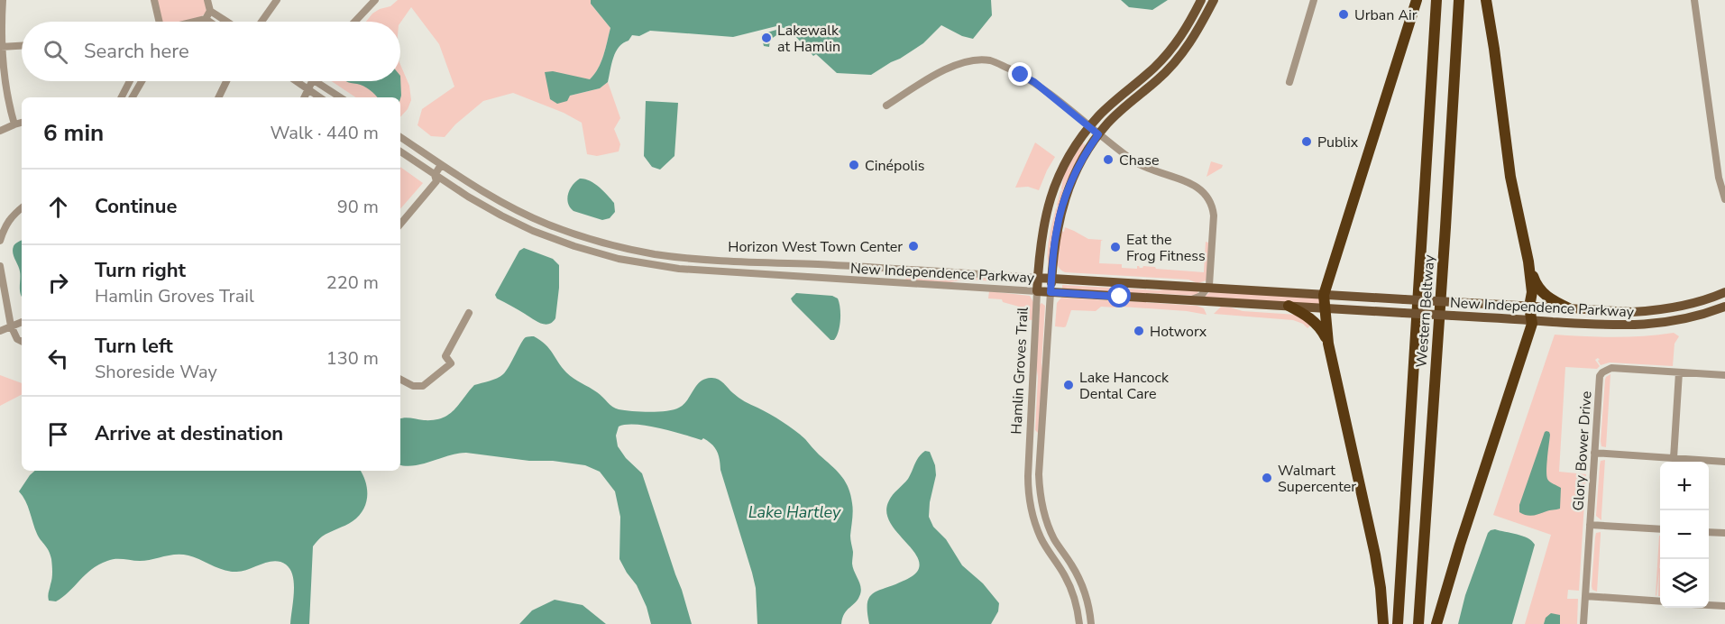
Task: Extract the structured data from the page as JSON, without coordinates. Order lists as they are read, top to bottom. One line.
{"streets":{"highway":["Western Beltway"],"main road":["New Independence Parkway","Hamlin Groves Trail"],"street":["Glory Bower Drive"]},"crossings":[["New Independence Parkway","Hamlin Groves Trail"]],"water":["Lake Hartley"],"places":["Urban Air","Lakewalk at Hamlin","Publix","Chase","Cinépolis","Horizon West Town Center","Eat the Frog Fitness","Hotworx","Lake Hancock Dental Care","Walmart Supercenter"],"page":{"search":"Search here","heading":["6 min","Walk · 440 m"],"list":[["Continue","90 m"],["Turn right","Hamlin Groves Trail","220 m"],["Turn left","Shoreside Way","130 m"],"Arrive at destination"],"map_buttons":["+","−"]}}
